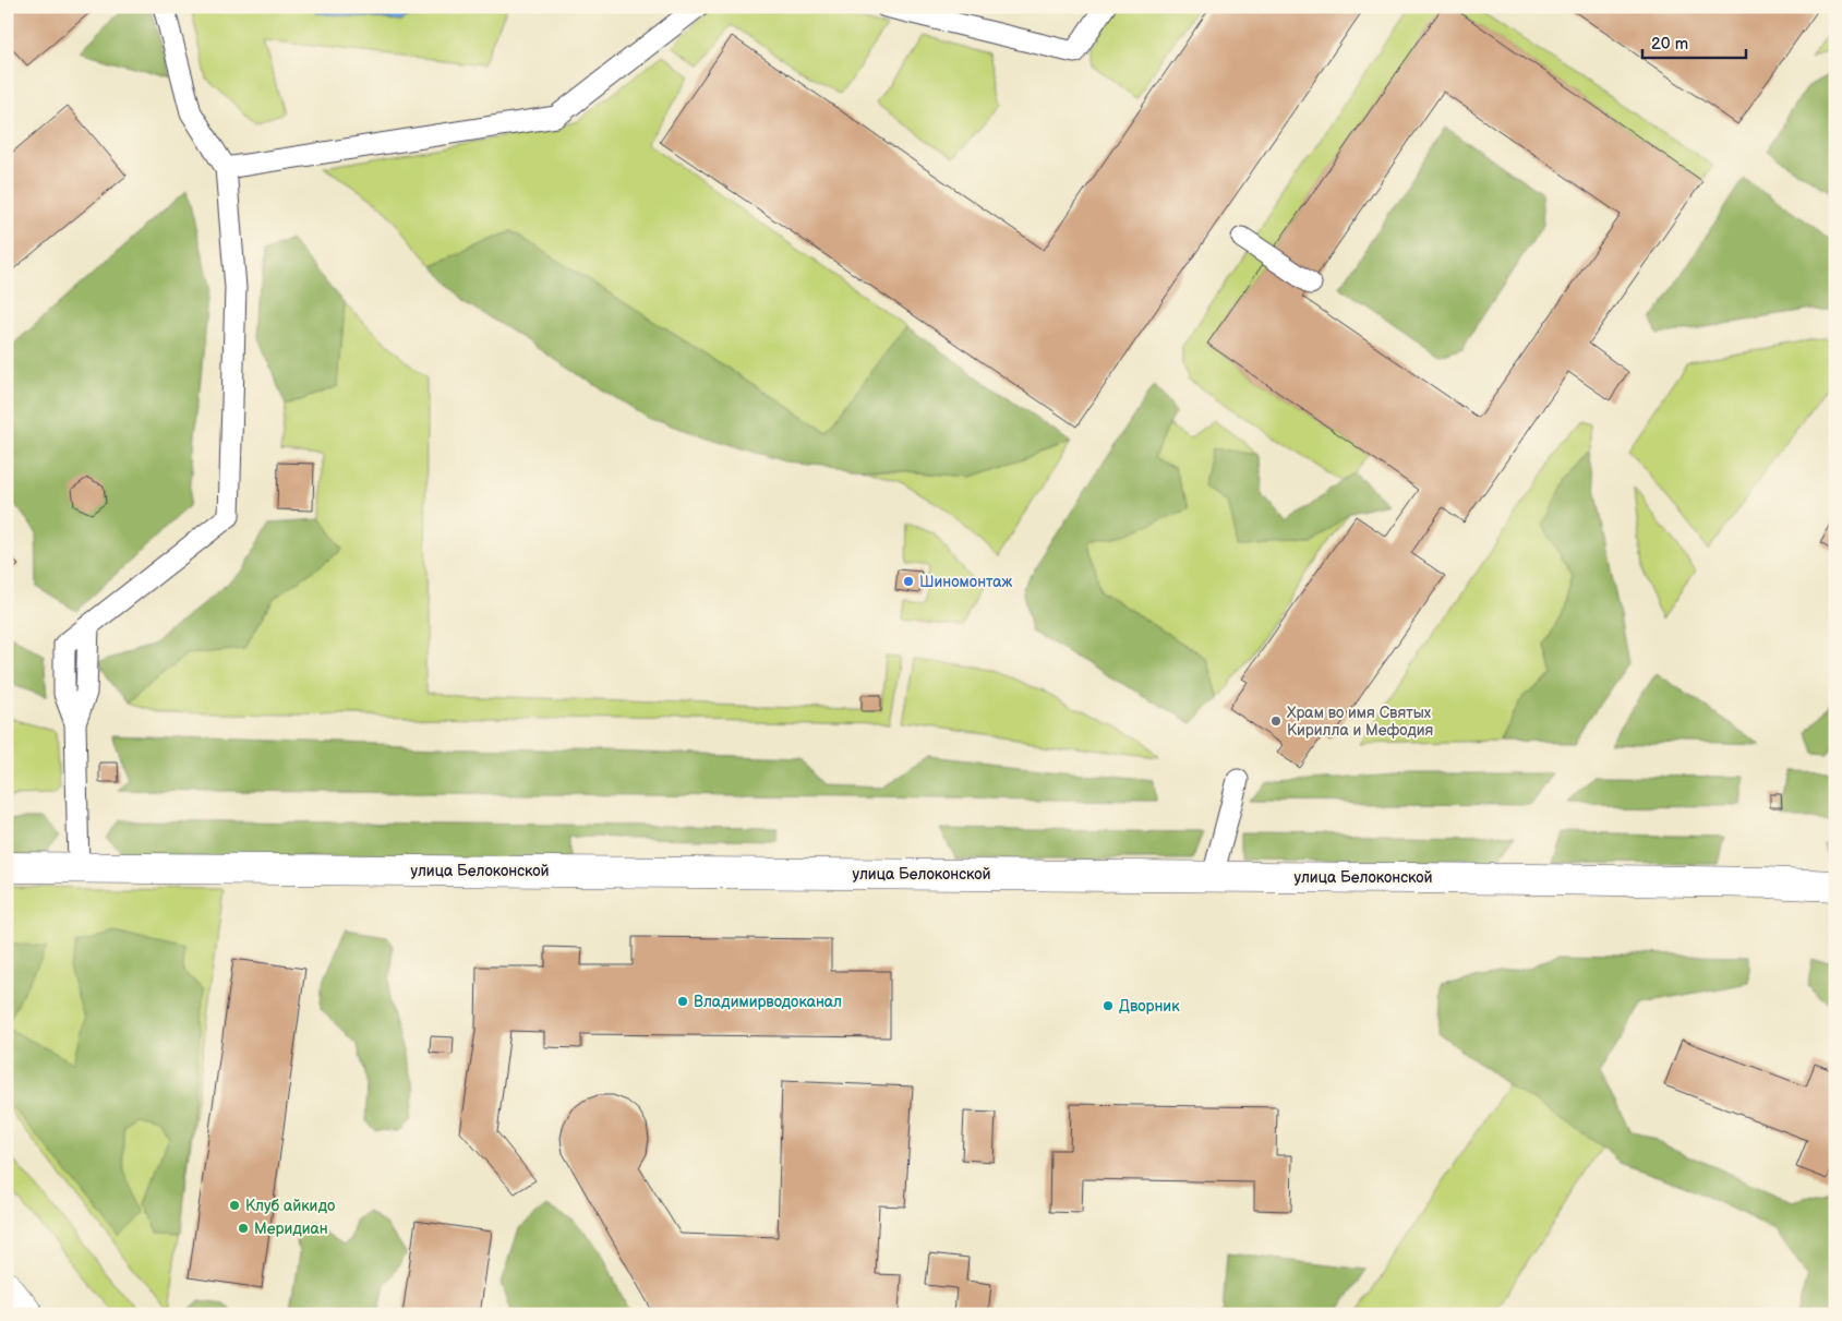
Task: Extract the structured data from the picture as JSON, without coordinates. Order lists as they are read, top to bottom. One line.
{"streets":{"street":["улица Белоконской"]},"places":["Шиномонтаж","Храм во имя Святых Кирилла и Мефодия","Владимирводоканал","Дворник","Клуб айкидо","Меридиан"],"scale_bar":"20 m"}
